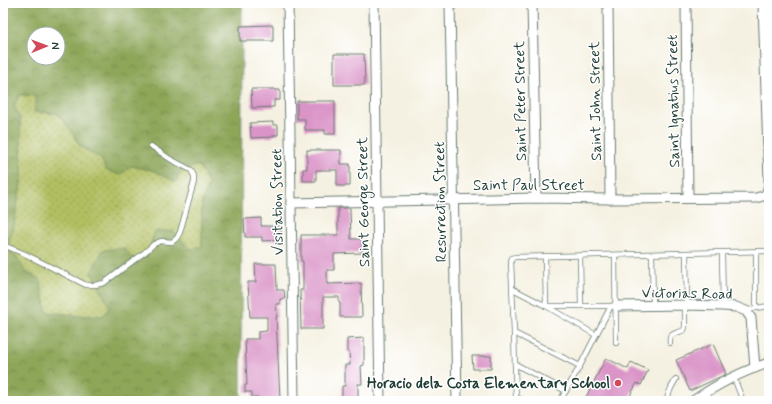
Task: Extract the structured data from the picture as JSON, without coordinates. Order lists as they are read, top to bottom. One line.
{"streets":{"street":["Saint Peter Street","Saint John Street","Saint Ignatius Street","Saint Paul Street","Visitation Street","Saint George Street","Resurrection Street","Victorias Road"]},"crossings":[["Saint Peter Street","Saint Paul Street"],["Saint John Street","Saint Paul Street"],["Saint Ignatius Street","Saint Paul Street"],["Saint Paul Street","Visitation Street"],["Saint Paul Street","Saint George Street"],["Saint Paul Street","Resurrection Street"]],"places":["Horacio dela Costa Elementary School"],"north":"right"}
